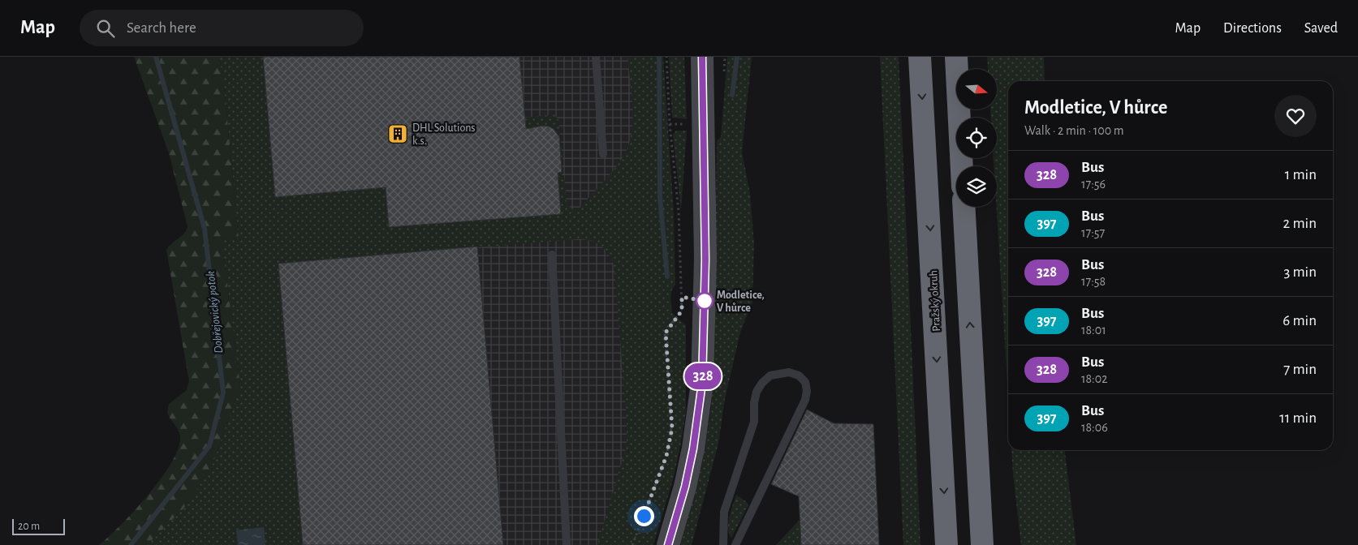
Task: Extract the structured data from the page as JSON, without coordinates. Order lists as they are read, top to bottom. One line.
{"streets":{"highway":["Pražský okruh"]},"water":["Dobřejovický potok"],"places":{"building":["DHL Solutions k.s."],"other":["Modletice, V hůrce"]},"lines":["bus line 328"],"scale_bar":"20 m","north":"right","page":{"header":"Map","search":"Search here","nav":["Map","Directions","Saved"],"on_map":"328","heading":["Modletice, V hůrce","Walk · 2 min · 100 m"],"list":[{"mark":"328","name":"Bus","note":"17:56","value":"1 min"},{"mark":"397","name":"Bus","note":"17:57","value":"2 min"},{"mark":"328","name":"Bus","note":"17:58","value":"3 min"},{"mark":"397","name":"Bus","note":"18:01","value":"6 min"},{"mark":"328","name":"Bus","note":"18:02","value":"7 min"},{"mark":"397","name":"Bus","note":"18:06","value":"11 min"}],"scale":"20 m"}}
